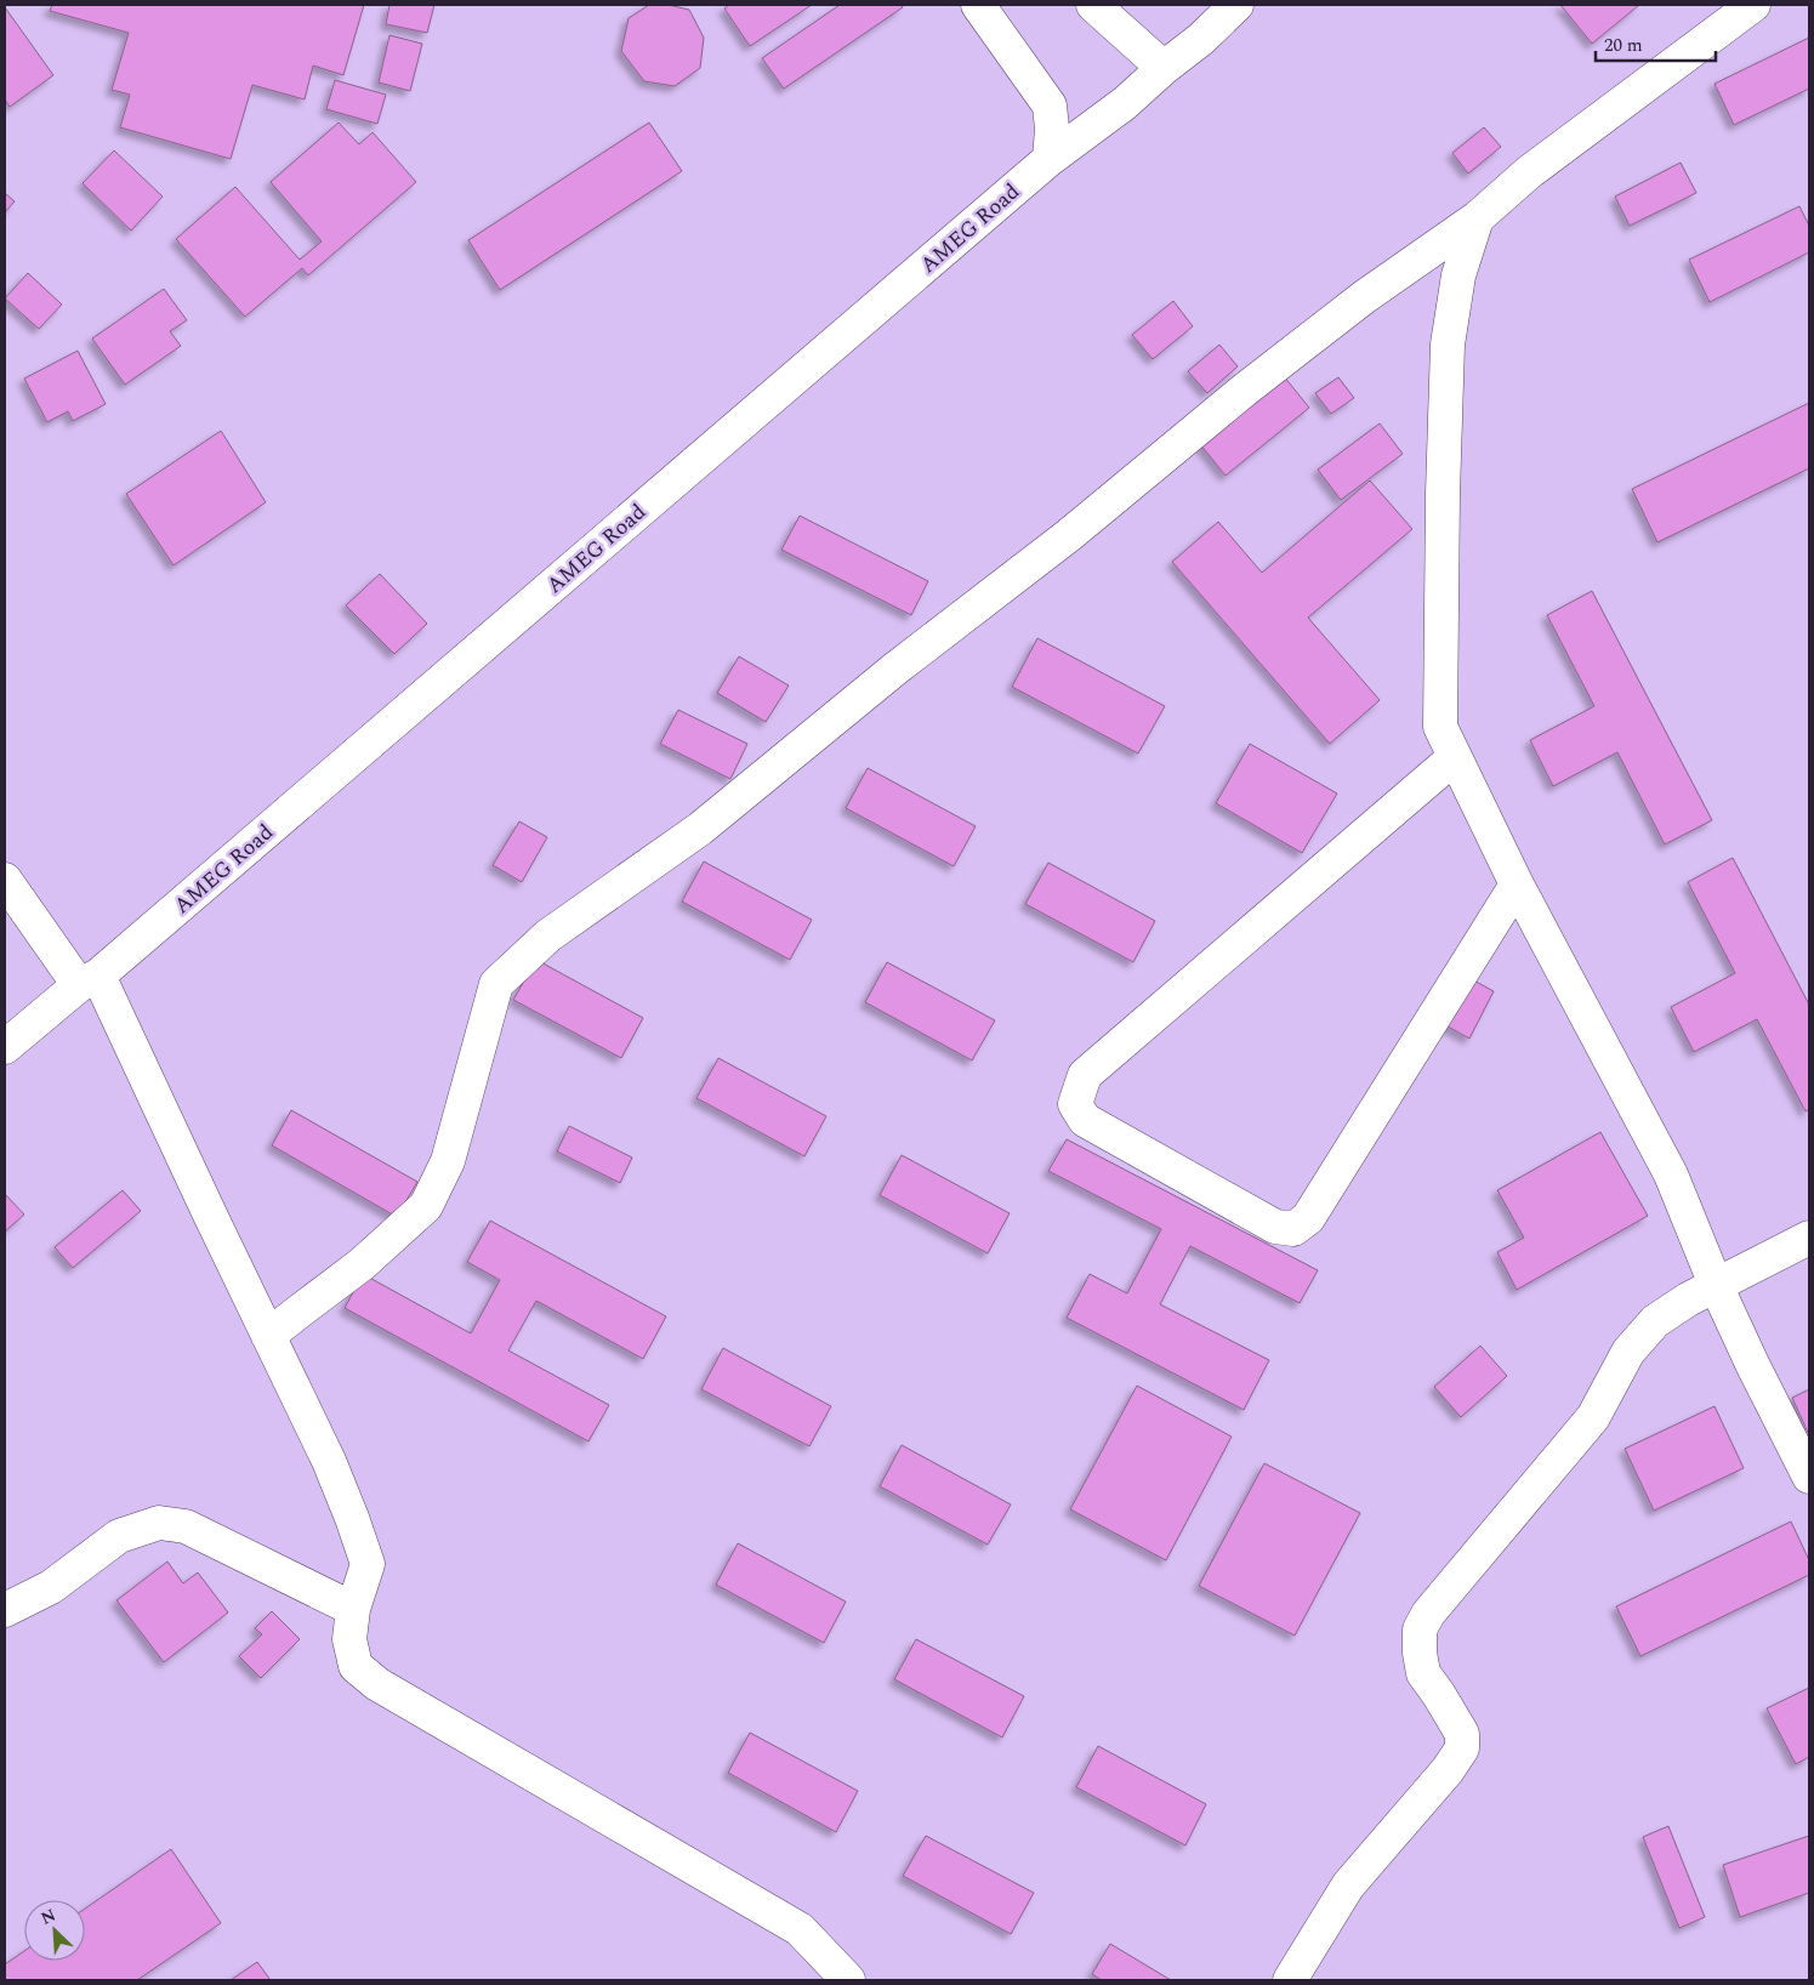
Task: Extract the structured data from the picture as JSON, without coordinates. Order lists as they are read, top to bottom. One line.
{"streets":{"lane":["AMEG Road"]},"scale_bar":"20 m","north":"top left"}
